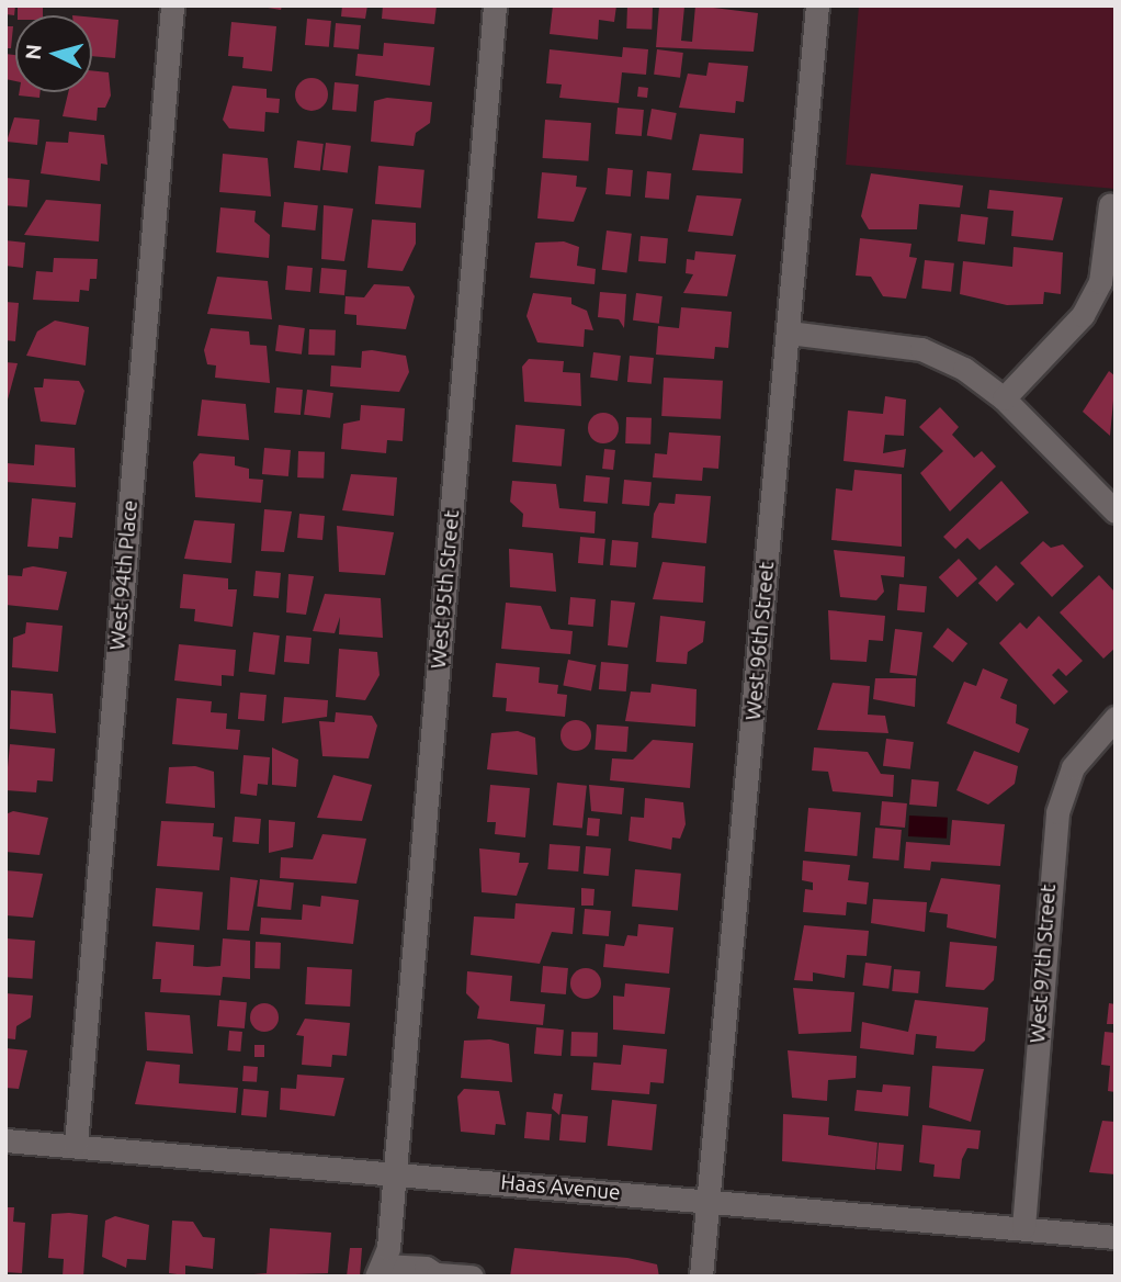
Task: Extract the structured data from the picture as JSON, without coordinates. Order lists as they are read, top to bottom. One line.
{"streets":{"street":["West 94th Place","West 95th Street","West 96th Street","West 97th Street","Haas Avenue"]},"crossings":[["West 94th Place","Haas Avenue"],["West 95th Street","Haas Avenue"],["West 96th Street","Haas Avenue"],["West 97th Street","Haas Avenue"]],"north":"left"}
